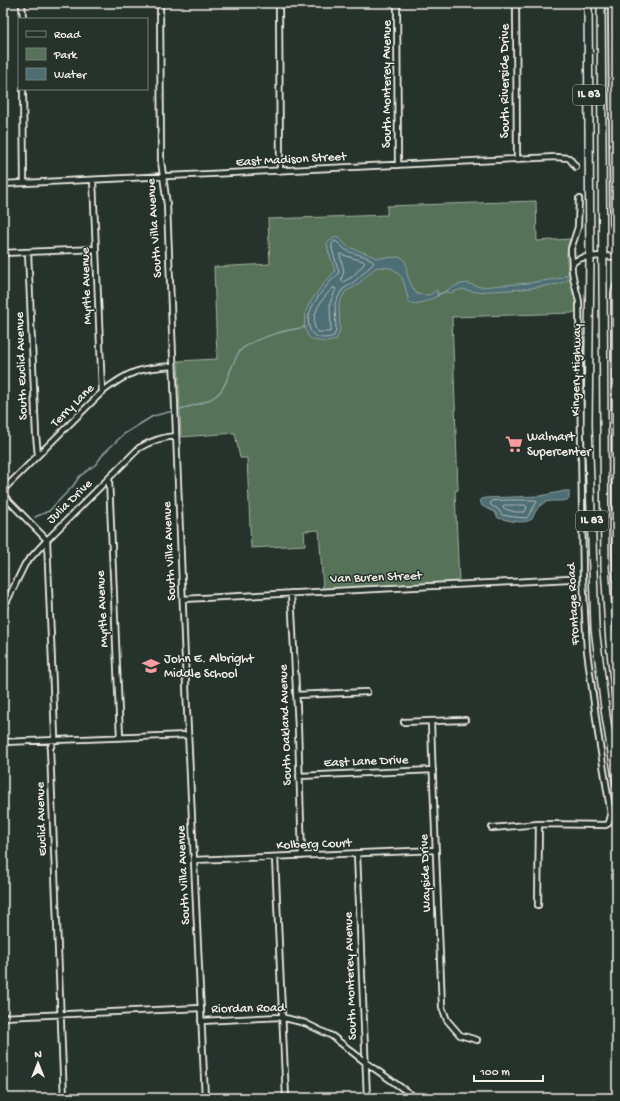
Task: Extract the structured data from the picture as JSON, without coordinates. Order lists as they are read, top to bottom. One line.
{"streets":{"highway":["IL 83","Kingery Highway"],"street":["South Riverside Drive","South Monterey Avenue","East Madison Street","South Villa Avenue","Myrtle Avenue","South Euclid Avenue","Terry Lane","Julia Drive","Van Buren Street","Frontage Road","South Oakland Avenue","East Lane Drive","Euclid Avenue","Kolberg Court","Wayside Drive","Riordan Road"]},"crossings":[["South Riverside Drive","East Madison Street"],["South Monterey Avenue","East Madison Street"],["South Monterey Avenue","Kolberg Court"],["South Monterey Avenue","Riordan Road"],["East Madison Street","South Villa Avenue"],["East Madison Street","Myrtle Avenue"],["South Villa Avenue","Terry Lane"],["South Villa Avenue","Julia Drive"],["South Villa Avenue","Van Buren Street"],["South Villa Avenue","Kolberg Court"],["South Villa Avenue","Riordan Road"],["Myrtle Avenue","Terry Lane"],["Myrtle Avenue","Julia Drive"],["South Euclid Avenue","Terry Lane"],["Julia Drive","Euclid Avenue"],["Van Buren Street","South Oakland Avenue"],["South Oakland Avenue","East Lane Drive"],["South Oakland Avenue","Kolberg Court"],["East Lane Drive","Wayside Drive"],["Euclid Avenue","Riordan Road"],["Kolberg Court","Wayside Drive"]],"places":{"supermarket":["Walmart Supercenter"],"school or university":["John E. Albright Middle School"]},"legend":["Road","Park","Water"],"scale_bar":"100 m","north":"top"}
